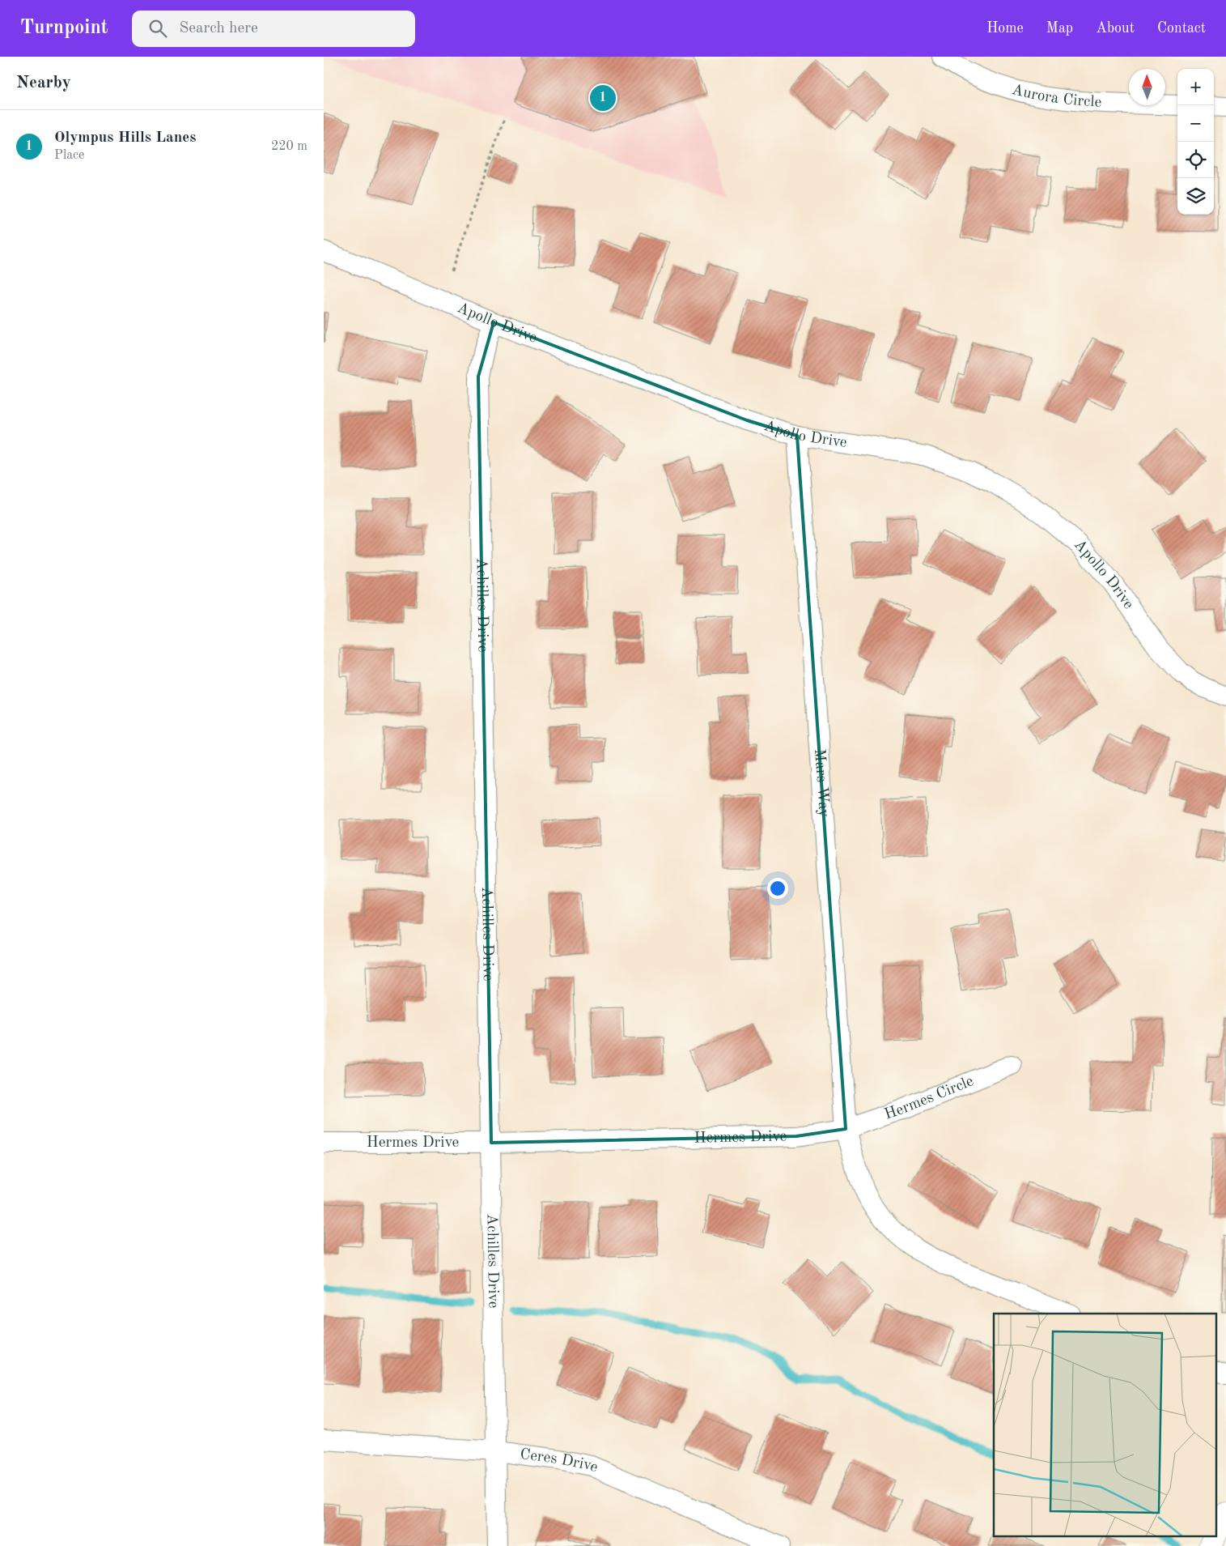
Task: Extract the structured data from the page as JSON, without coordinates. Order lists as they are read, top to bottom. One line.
{"streets":{"street":["Aurora Circle","Apollo Drive","Achilles Drive","Mars Way","Hermes Circle","Hermes Drive","Ceres Drive"]},"crossings":[["Apollo Drive","Achilles Drive"],["Apollo Drive","Mars Way"],["Achilles Drive","Hermes Drive"],["Achilles Drive","Ceres Drive"],["Mars Way","Hermes Circle"],["Mars Way","Hermes Drive"],["Hermes Circle","Hermes Drive"]],"north":"top","page":{"header":"Turnpoint","search":"Search here","nav":["Home","Map","About","Contact"],"heading":"Nearby","map_buttons":["+","−"],"pins":"1","list":[{"mark":"1","name":"Olympus Hills Lanes","note":"Place","value":"220 m"}]}}
